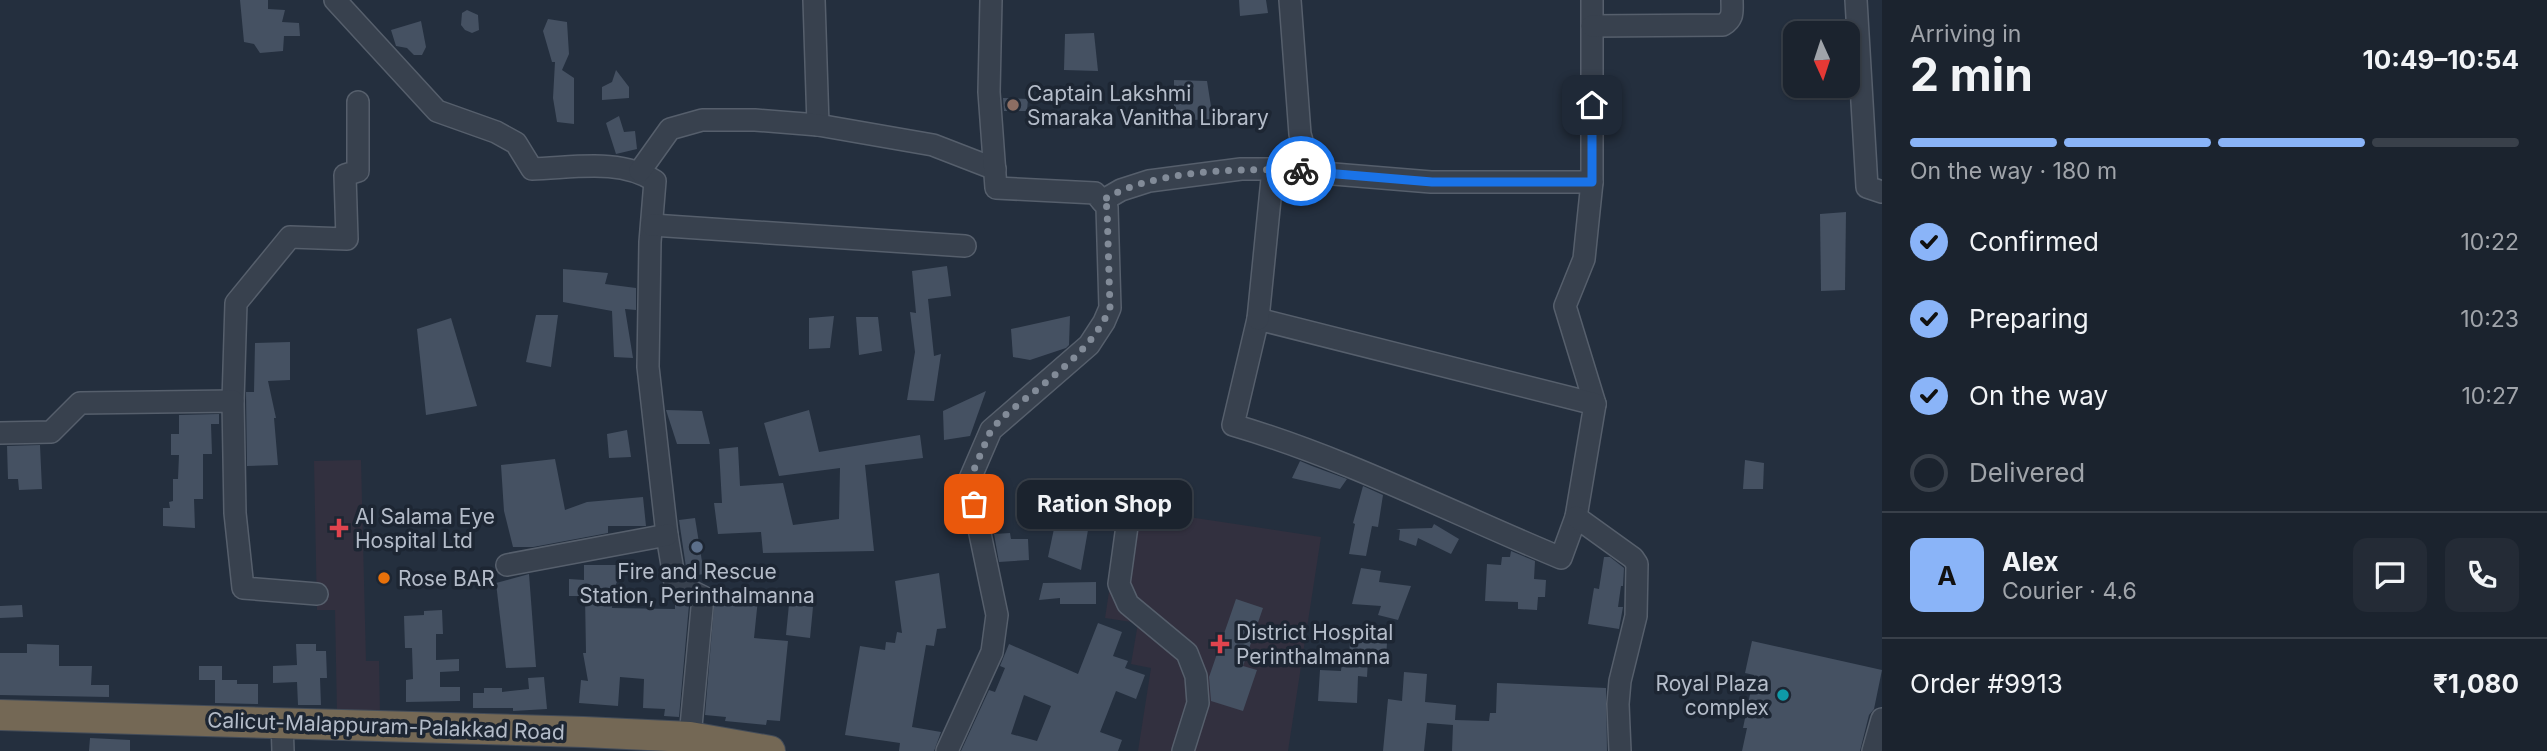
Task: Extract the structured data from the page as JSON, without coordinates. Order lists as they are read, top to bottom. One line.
{"streets":{"highway":["Calicut-Malappuram-Palakkad Road"]},"places":{"other":["Captain Lakshmi Smaraka Vanitha Library","Ration Shop","Fire and Rescue Station, Perinthalmanna","Rose BAR","Royal Plaza complex"],"health":["Al Salama Eye Hospital Ltd","District Hospital Perinthalmanna"]},"north":"bottom","page":{"heading":["2 min","Arriving in","10:49–10:54"],"panel":["Alex","Courier · 4.6","Order #9913","₹1,080"],"bar":"On the way · 180 m","list":[["Confirmed","10:22"],["Preparing","10:23"],["On the way","10:27"],"Delivered"],"bubble":"Ration Shop","round":"A"}}
